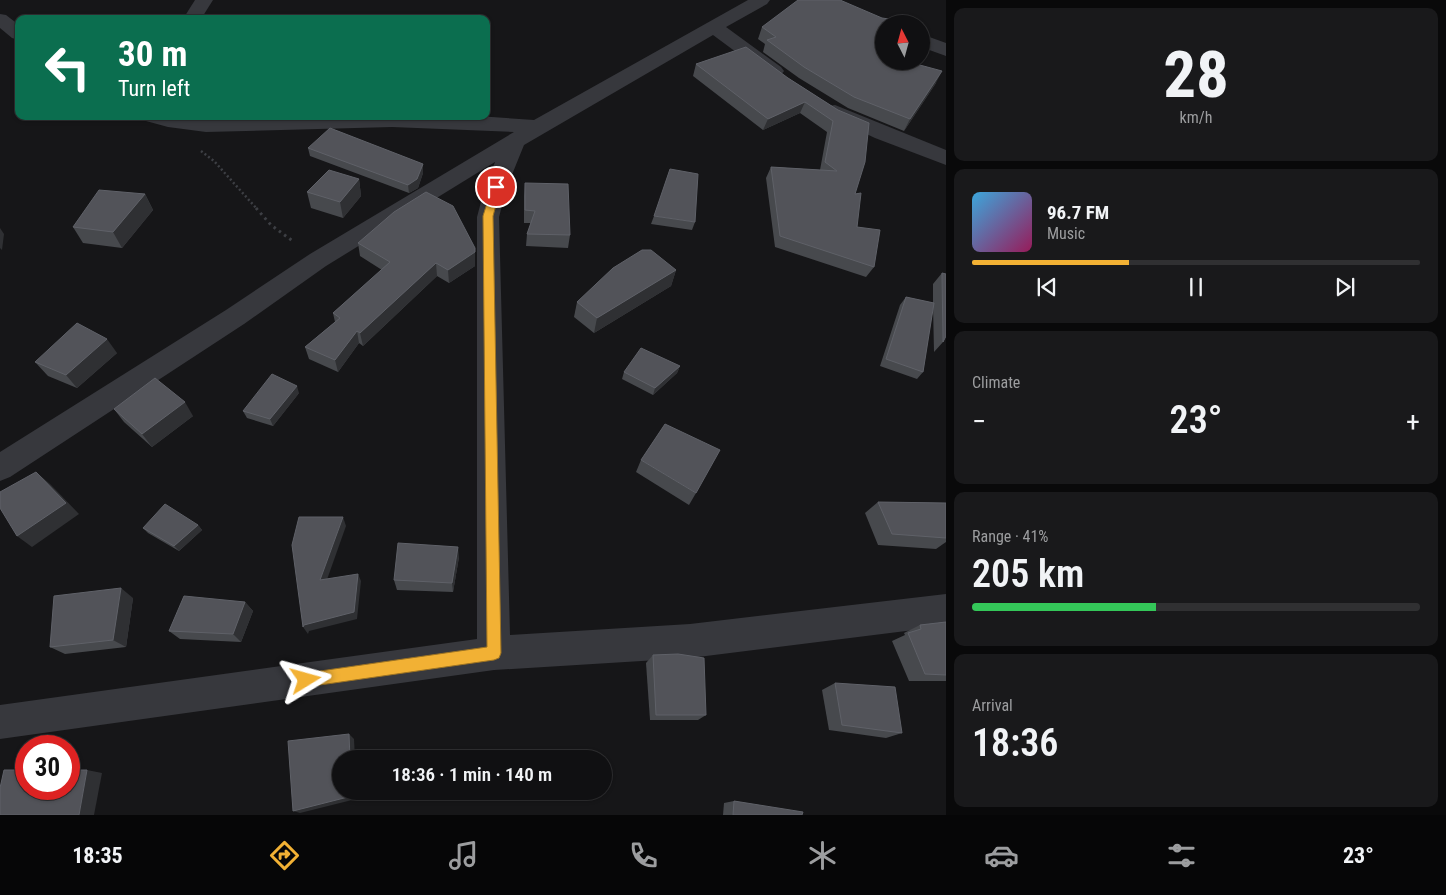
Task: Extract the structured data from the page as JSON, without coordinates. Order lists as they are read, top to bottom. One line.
{"north":"top","page":{"tile":[["28","km/h"],"Climate",["Range · 41%","205 km"],["Arrival","18:36"]],"turn":["30 m","Turn left"],"song":["96.7 FM","Music"],"heat":["−","23°","+"],"limit":"30","trip":"18:36 · 1 min · 140 m","tabs":["18:35","23°"]}}
